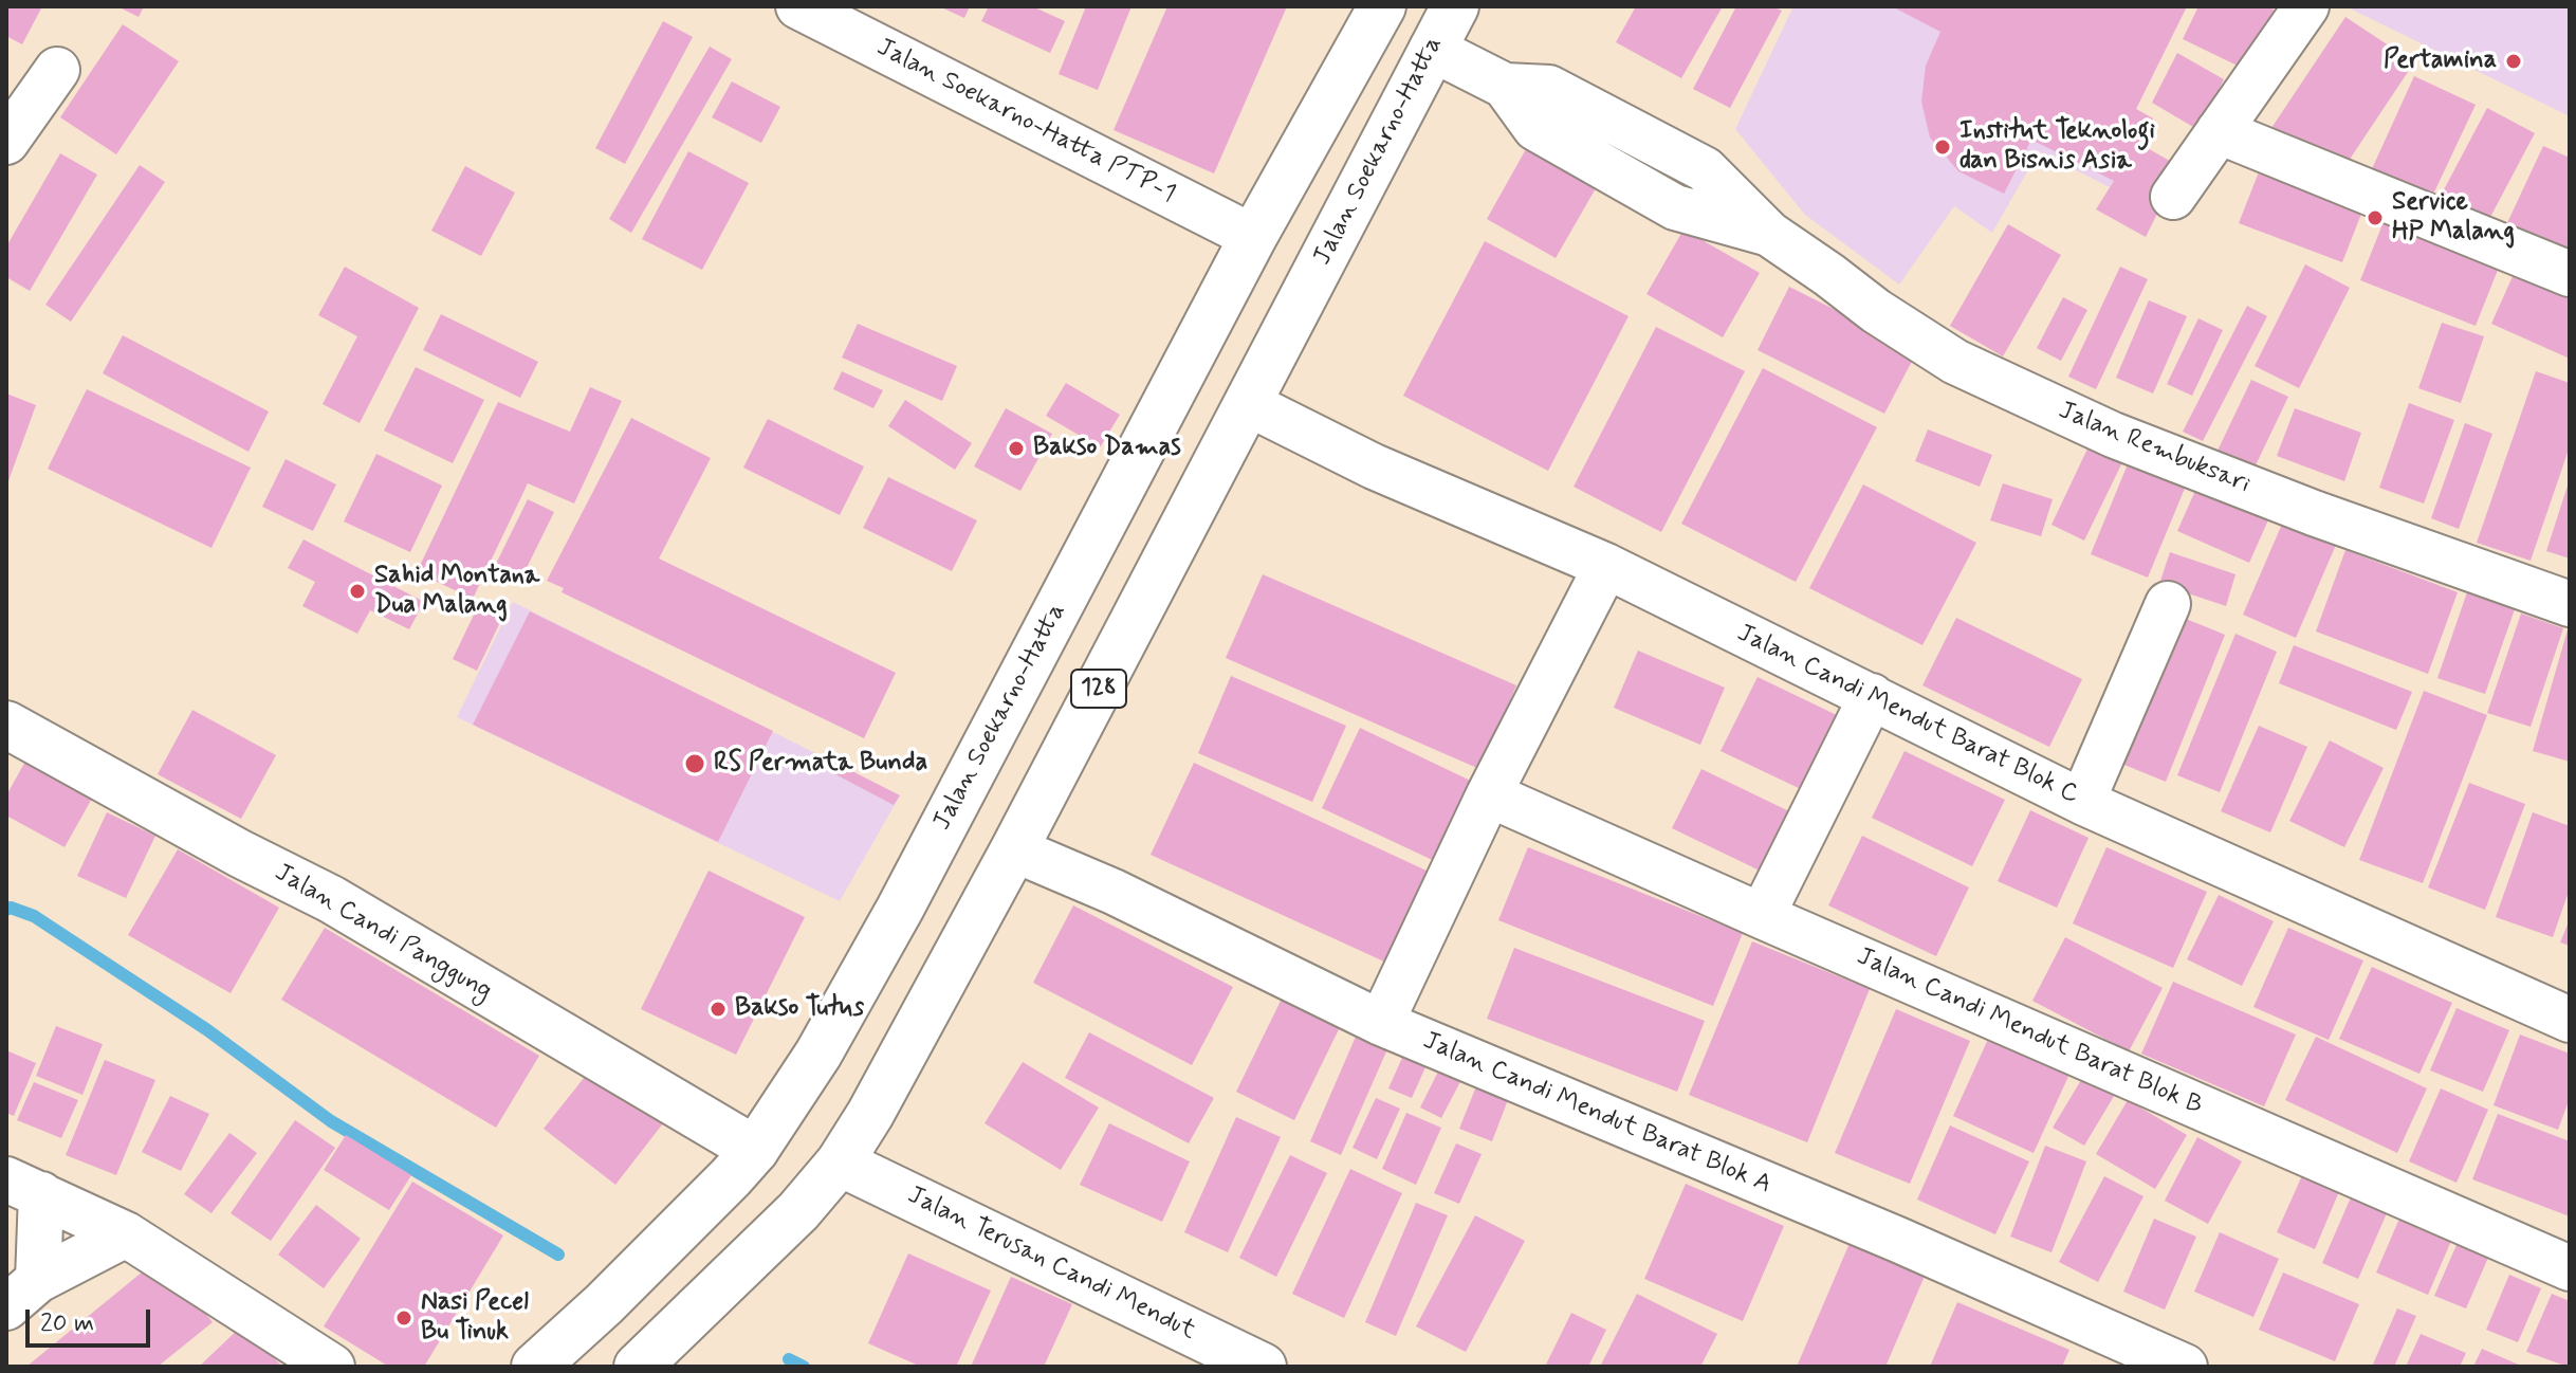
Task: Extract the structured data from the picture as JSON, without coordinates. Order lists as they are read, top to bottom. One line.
{"streets":{"main road":["Jalan Soekarno-Hatta","128","Jalan Candi Panggung","Jalan Terusan Candi Mendut"],"street":["Jalan Soekarno-Hatta PTP-1","Jalan Rembuksari","Jalan Candi Mendut Barat Blok C","Jalan Candi Mendut Barat Blok B","Jalan Candi Mendut Barat Blok A"]},"crossings":[["Jalan Soekarno-Hatta PTP-1","Jalan Soekarno-Hatta"],["Jalan Soekarno-Hatta","Jalan Rembuksari"],["Jalan Soekarno-Hatta","Jalan Candi Mendut Barat Blok C"],["Jalan Soekarno-Hatta","Jalan Candi Panggung"],["Jalan Soekarno-Hatta","Jalan Candi Mendut Barat Blok A"],["Jalan Soekarno-Hatta","Jalan Terusan Candi Mendut"]],"places":["Pertamina","Institut Teknologi dan Bisnis Asia","Service HP Malang","Bakso Damas","Sahid Montana Dua Malang","RS Permata Bunda","Bakso Tutus","Nasi Pecel Bu Tinuk"],"scale_bar":"20 m"}
